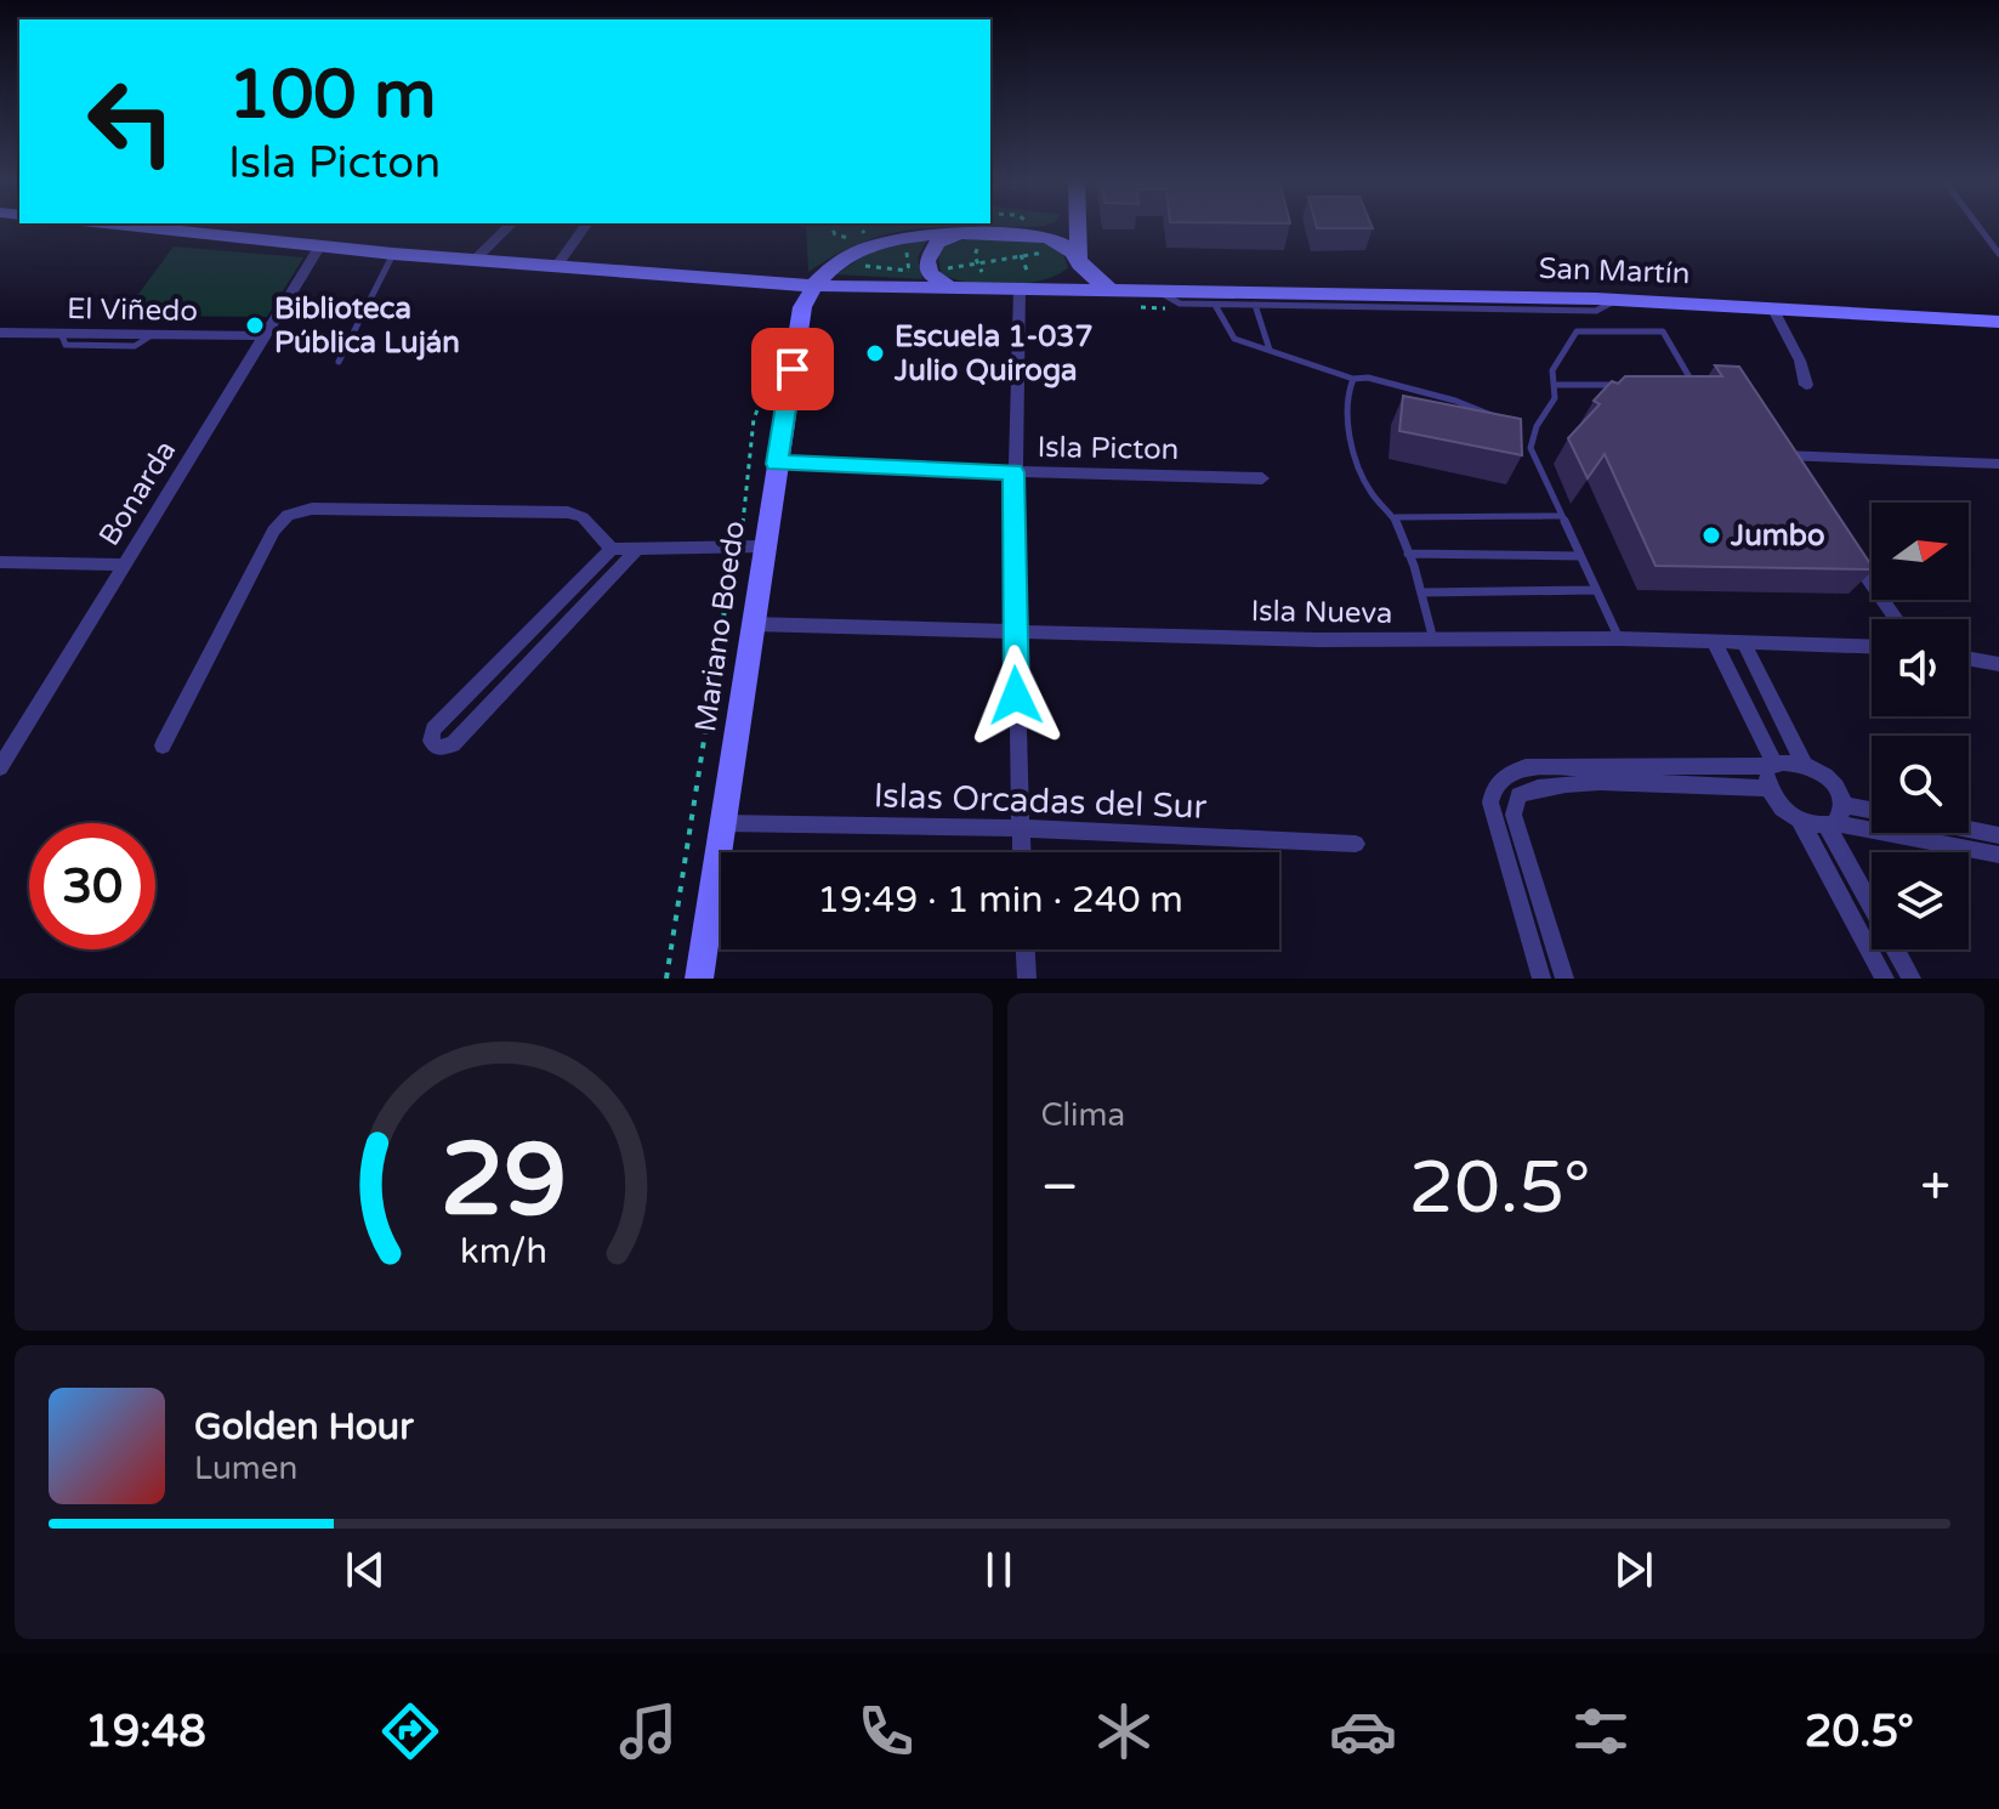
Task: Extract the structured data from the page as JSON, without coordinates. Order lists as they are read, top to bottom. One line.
{"streets":{"main road":["San Martín","Mariano Boedo"],"street":["El Viñedo","Isla Picton","Bonarda","Isla Nueva","Islas Orcadas del Sur"]},"crossings":[["San Martín","Bonarda"],["San Martín","Mariano Boedo"],["El Viñedo","Bonarda"],["Isla Picton","Mariano Boedo"],["Isla Nueva","Mariano Boedo"],["Mariano Boedo","Islas Orcadas del Sur"]],"places":["Biblioteca Pública Luján","Escuela 1-037 Julio Quiroga","Jumbo"],"north":"right","page":{"turn":["100 m","Isla Picton"],"limit":"30","trip":"19:49 · 1 min · 240 m","tile":"Clima","heat":["−","20.5°","+"],"song":["Golden Hour","Lumen"],"tabs":["19:48","20.5°"],"gauge":["29","km/h"]}}
